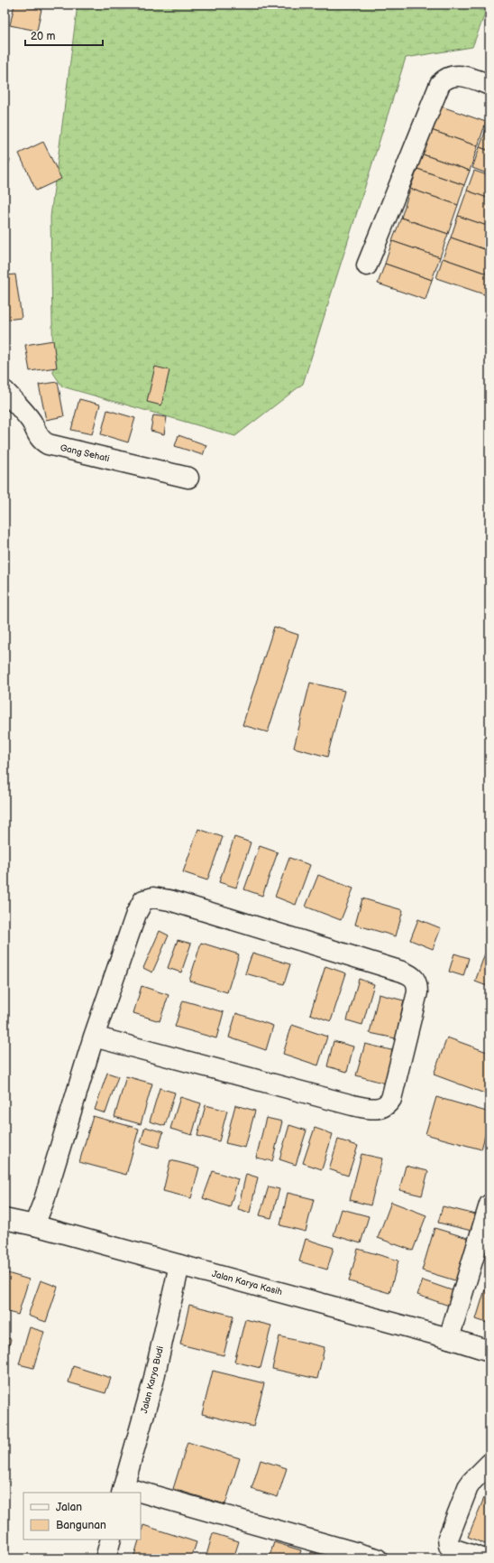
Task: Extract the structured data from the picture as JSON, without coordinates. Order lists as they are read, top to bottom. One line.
{"streets":{"street":["Gang Sehati","Jalan Karya Kasih","Jalan Karya Budi"]},"crossings":[["Jalan Karya Kasih","Jalan Karya Budi"]],"legend":["Jalan","Bangunan"],"scale_bar":"20 m"}
